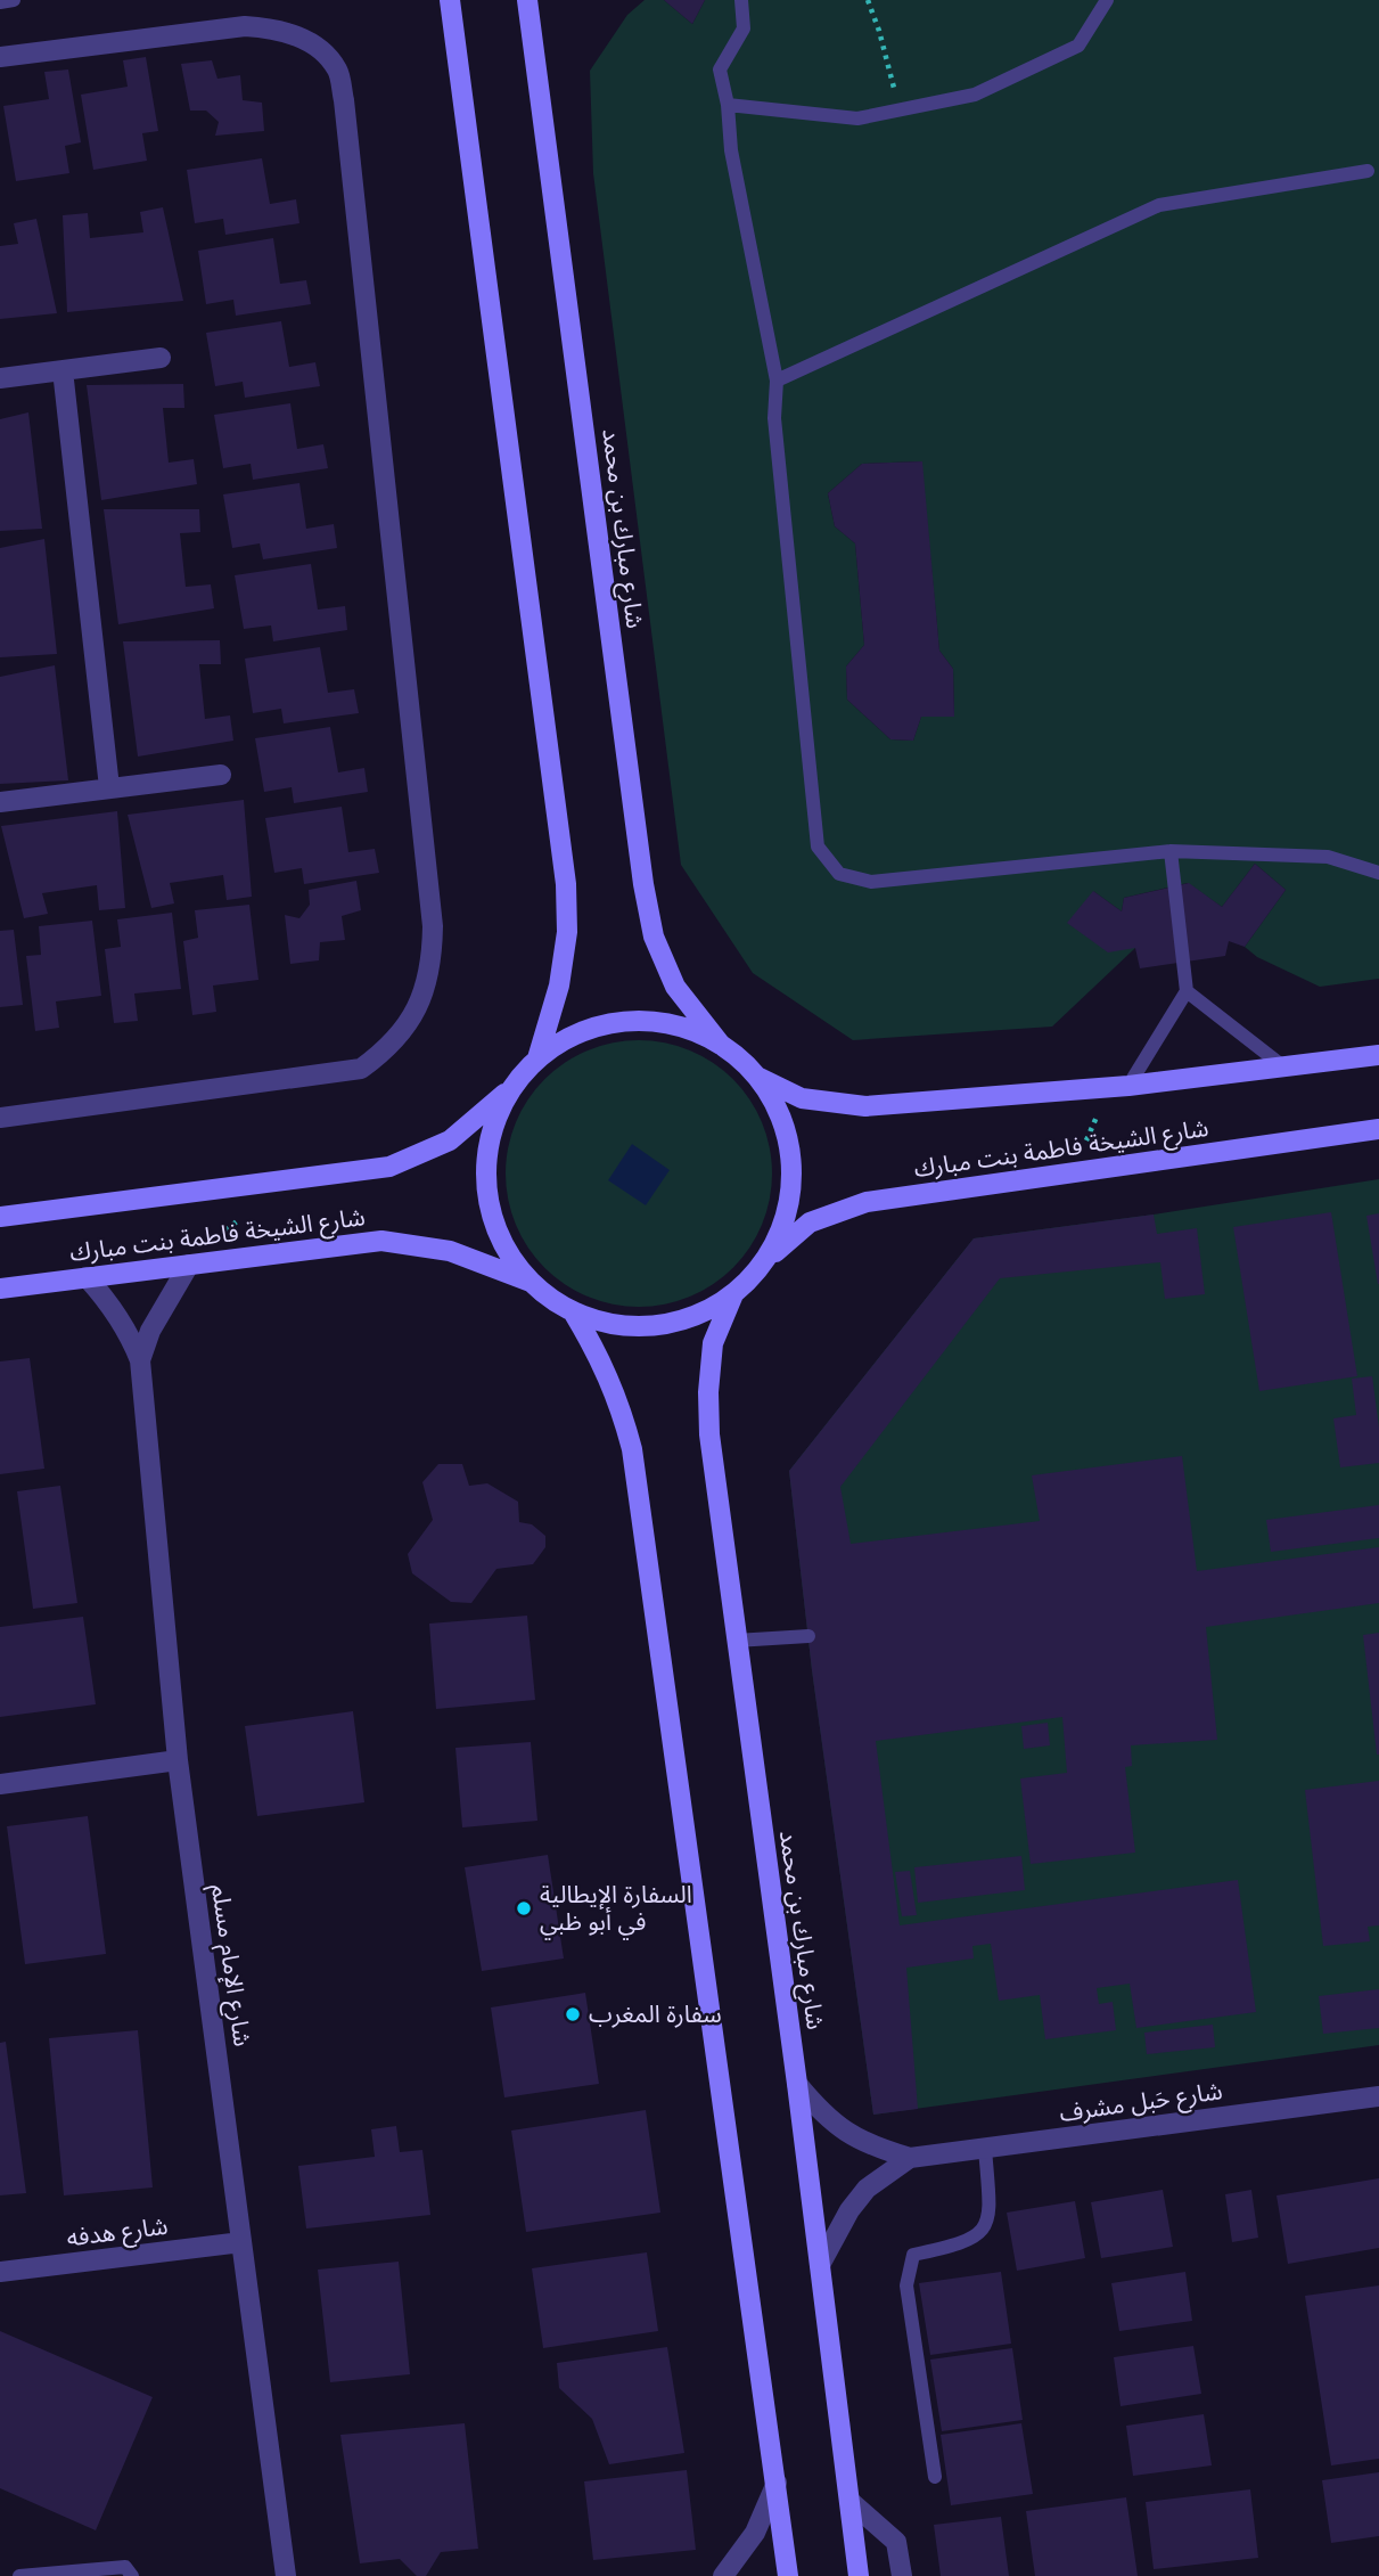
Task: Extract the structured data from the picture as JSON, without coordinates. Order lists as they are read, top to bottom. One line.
{"streets":{"main road":["شارع مبارك بن محمد","شارع الشيخة فاطمة بنت مبارك"],"street":["شارع الإمام مسلم","شارع حَبل مشرف","شارع هدفه"]},"crossings":[["شارع مبارك بن محمد","شارع حَبل مشرف"],["شارع الشيخة فاطمة بنت مبارك","شارع الإمام مسلم"],["شارع الإمام مسلم","شارع هدفه"]],"places":["السفارة الإيطالية في أبو ظبي","سفارة المغرب"]}
